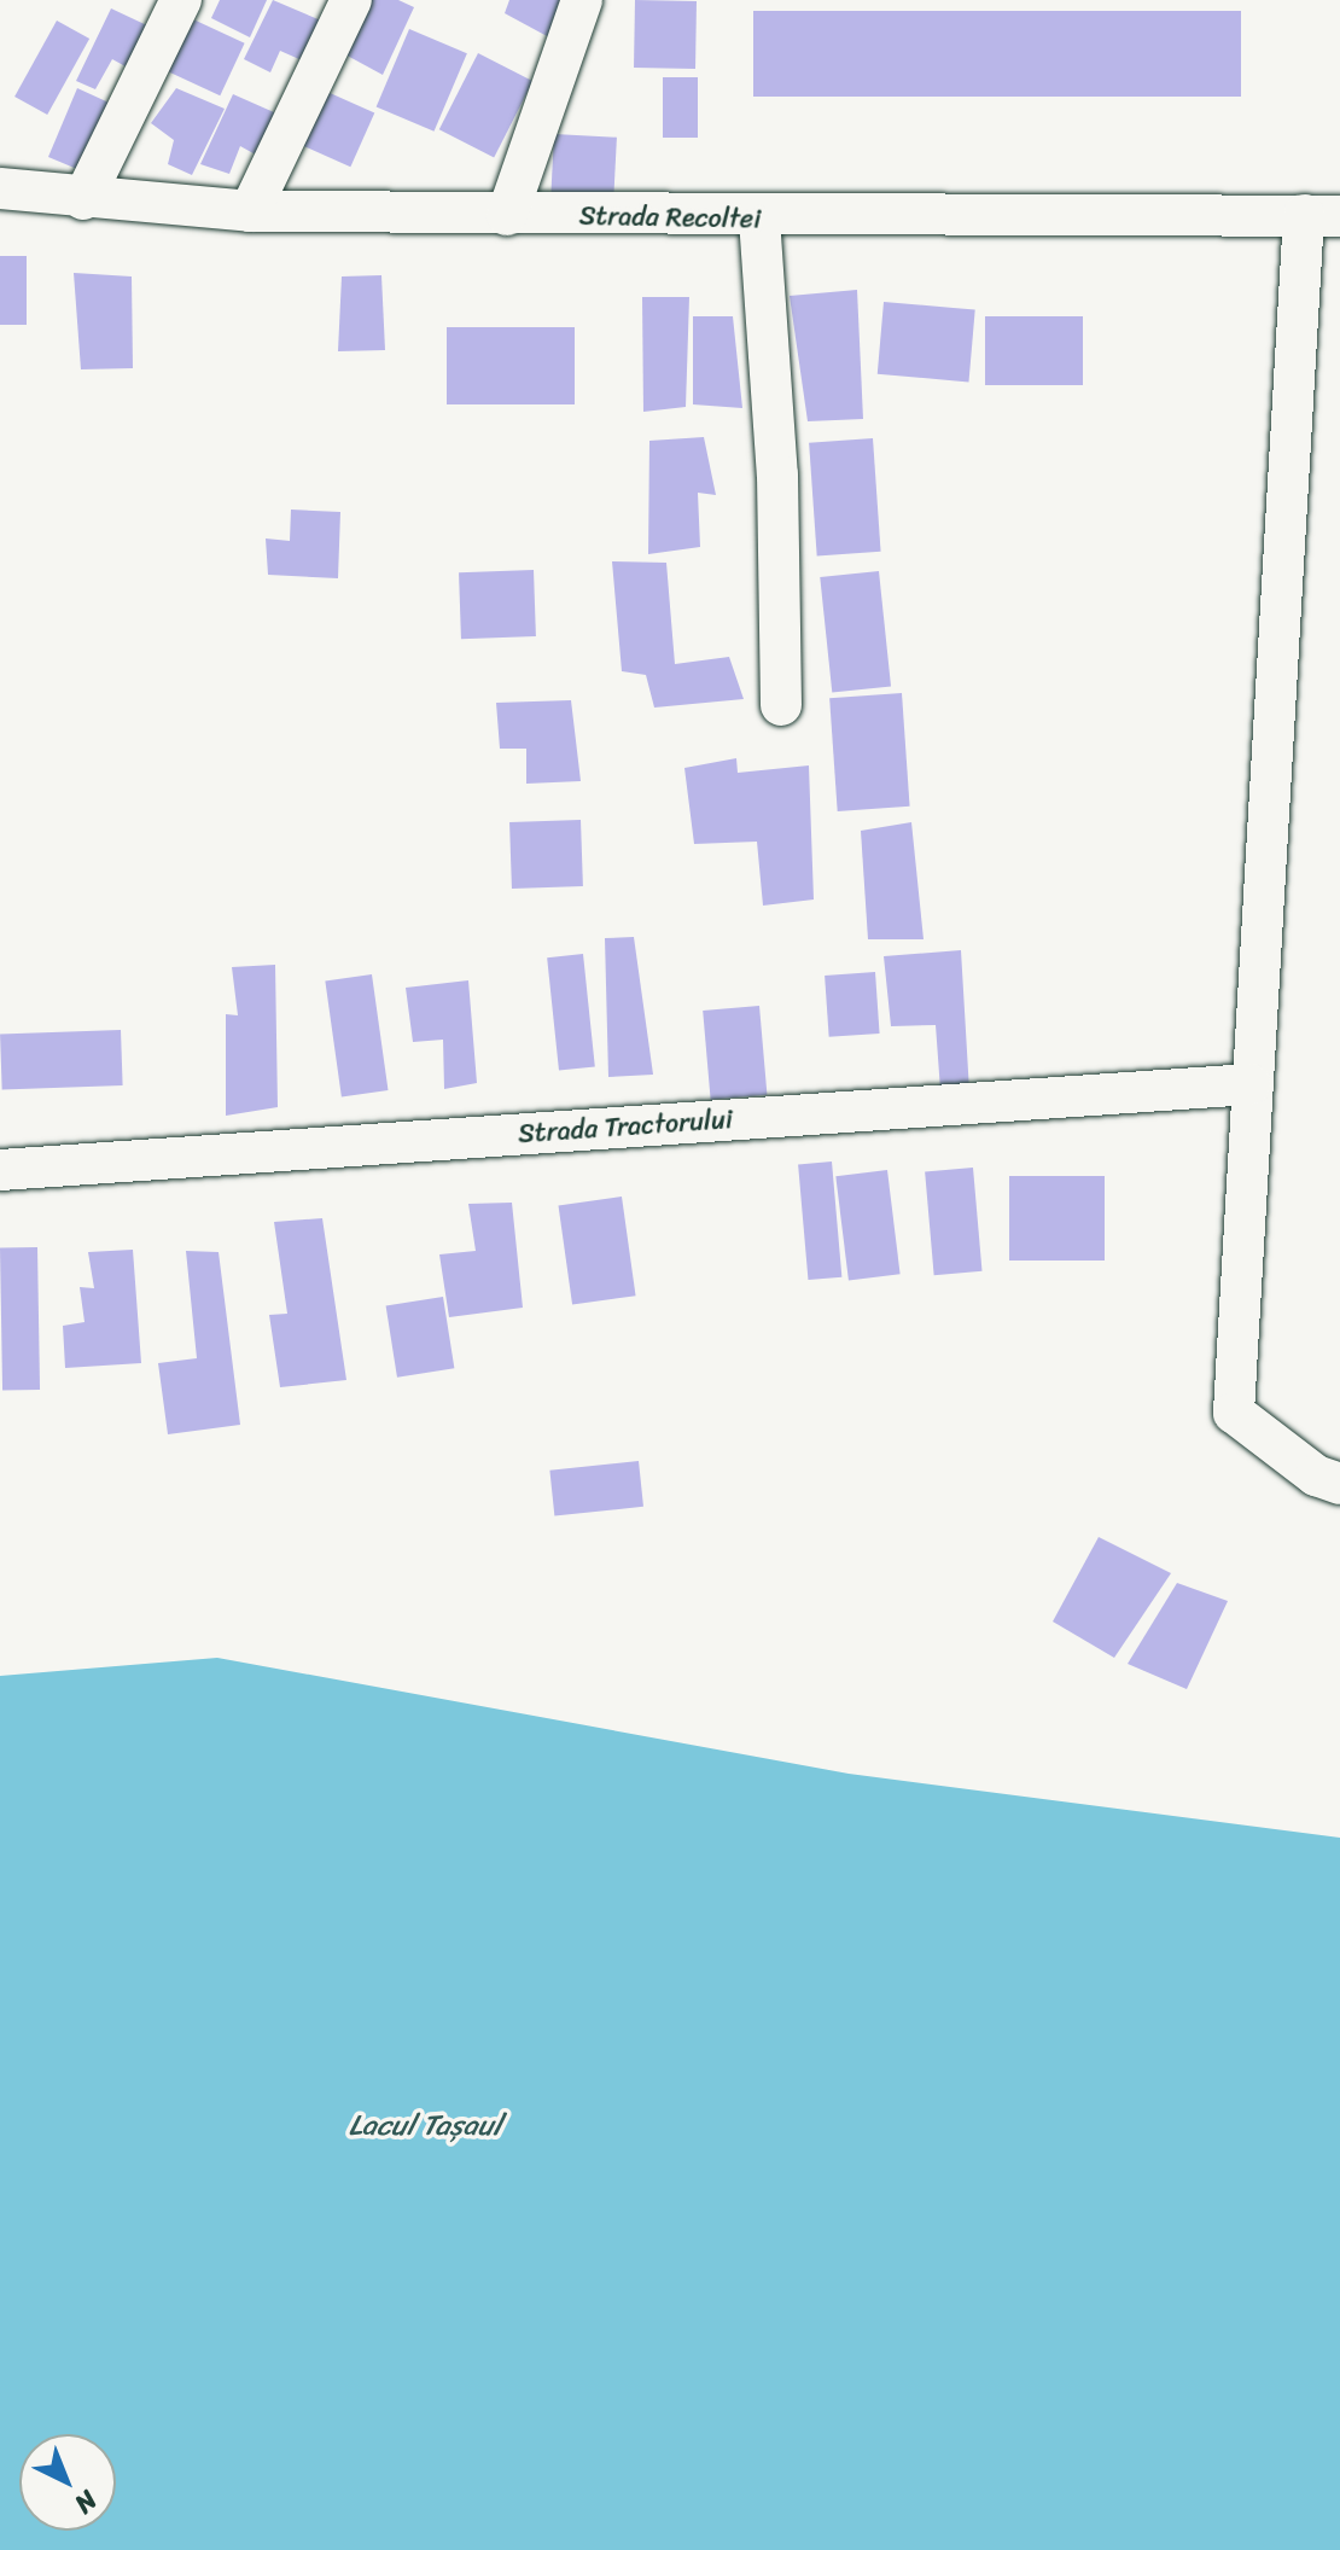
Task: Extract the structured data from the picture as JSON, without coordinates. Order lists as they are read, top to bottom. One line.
{"streets":{"street":["Strada Recoltei","Strada Tractorului"]},"water":["Lacul Tașaul"],"north":"bottom right"}
